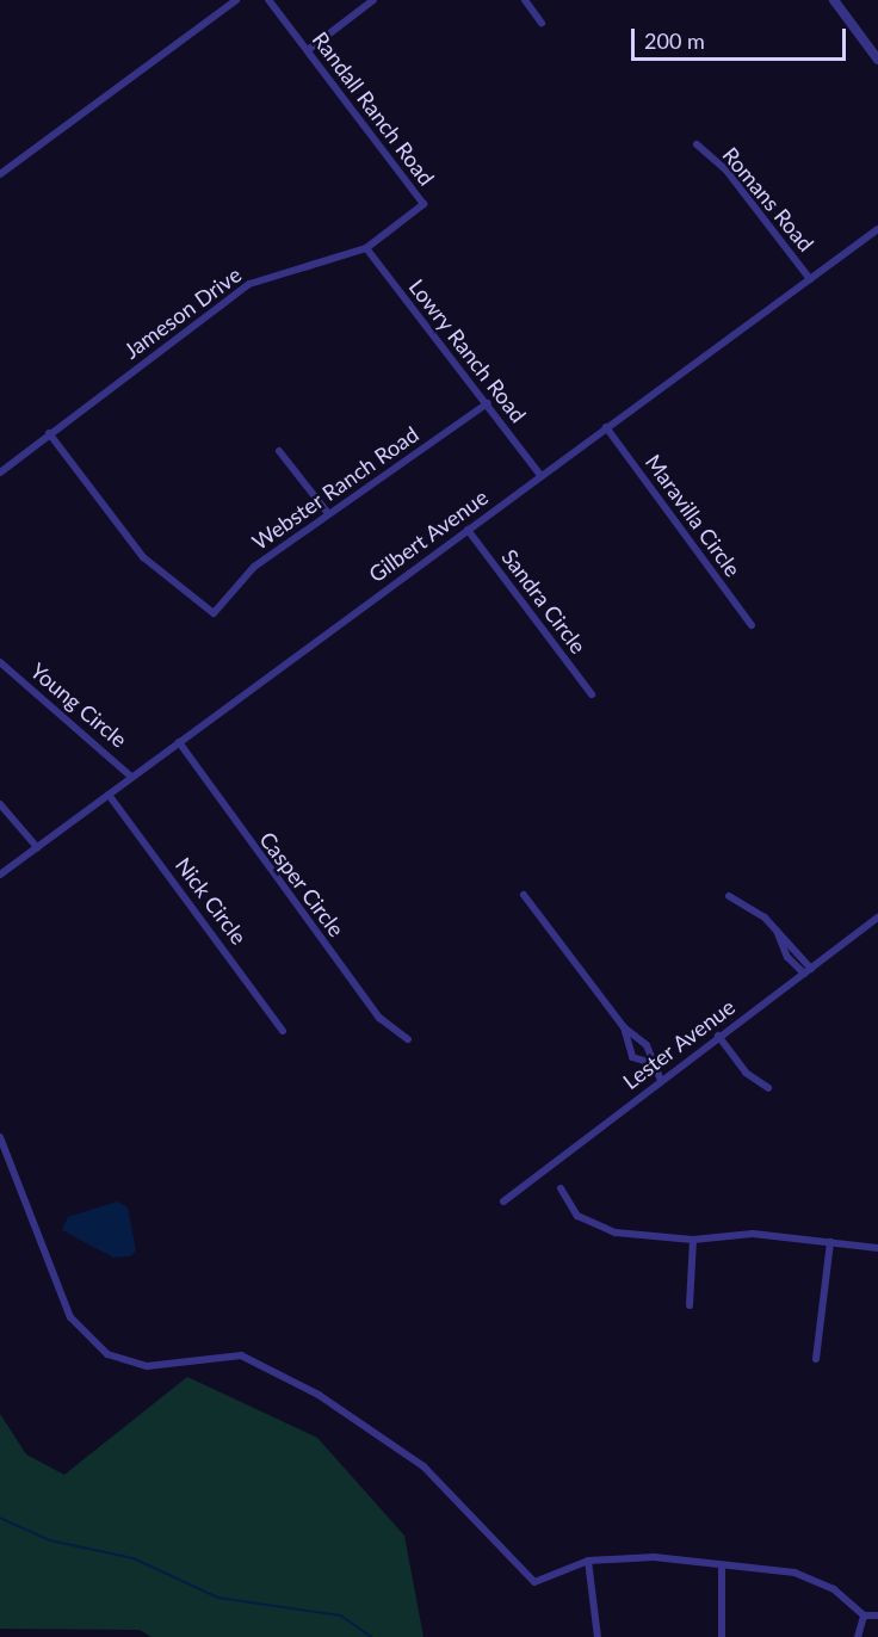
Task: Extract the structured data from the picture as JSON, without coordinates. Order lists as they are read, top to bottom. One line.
{"streets":{"street":["Randall Ranch Road","Romans Road","Jameson Drive","Lowry Ranch Road","Webster Ranch Road","Maravilla Circle","Gilbert Avenue","Sandra Circle","Young Circle","Casper Circle","Nick Circle","Lester Avenue"]},"crossings":[["Randall Ranch Road","Jameson Drive"],["Romans Road","Gilbert Avenue"],["Jameson Drive","Lowry Ranch Road"],["Jameson Drive","Webster Ranch Road"],["Lowry Ranch Road","Webster Ranch Road"],["Lowry Ranch Road","Gilbert Avenue"],["Maravilla Circle","Gilbert Avenue"],["Gilbert Avenue","Sandra Circle"],["Gilbert Avenue","Young Circle"],["Gilbert Avenue","Casper Circle"],["Gilbert Avenue","Nick Circle"]],"scale_bar":"200 m"}
